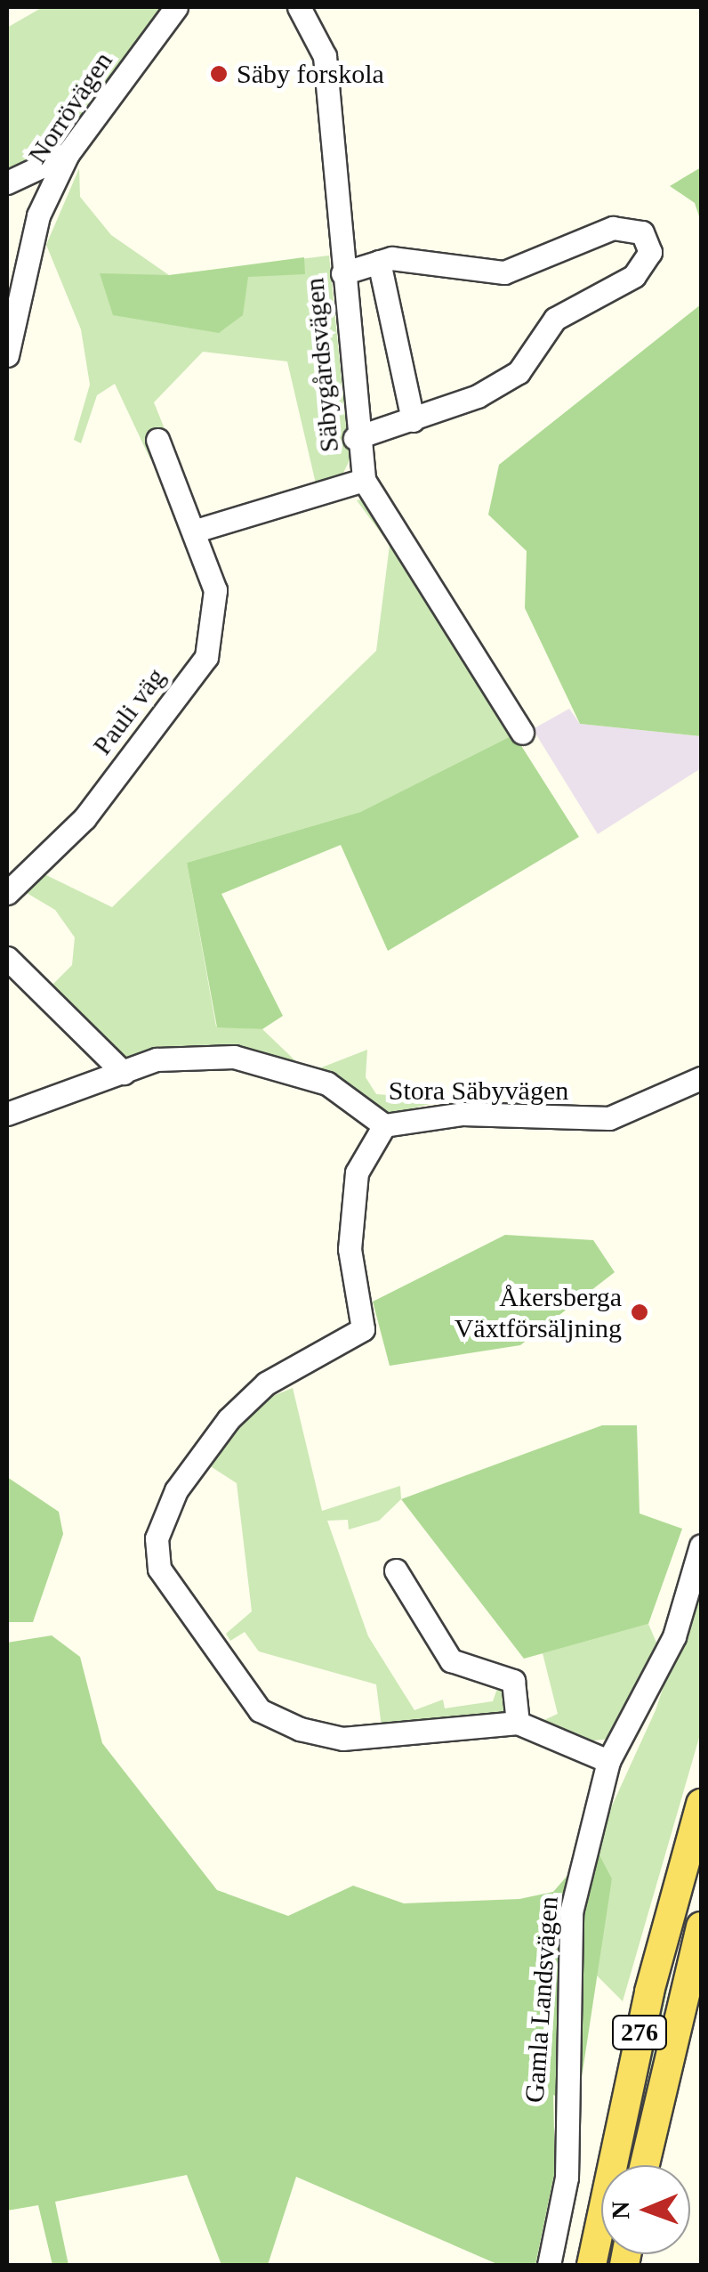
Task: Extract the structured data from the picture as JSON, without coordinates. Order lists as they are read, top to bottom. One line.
{"streets":{"main road":["276"],"street":["Norrövägen","Säbygårdsvägen","Pauli väg","Stora Säbyvägen","Gamla Landsvägen"]},"places":["Säby forskola","Åkersberga Växtförsäljning"],"north":"left"}
